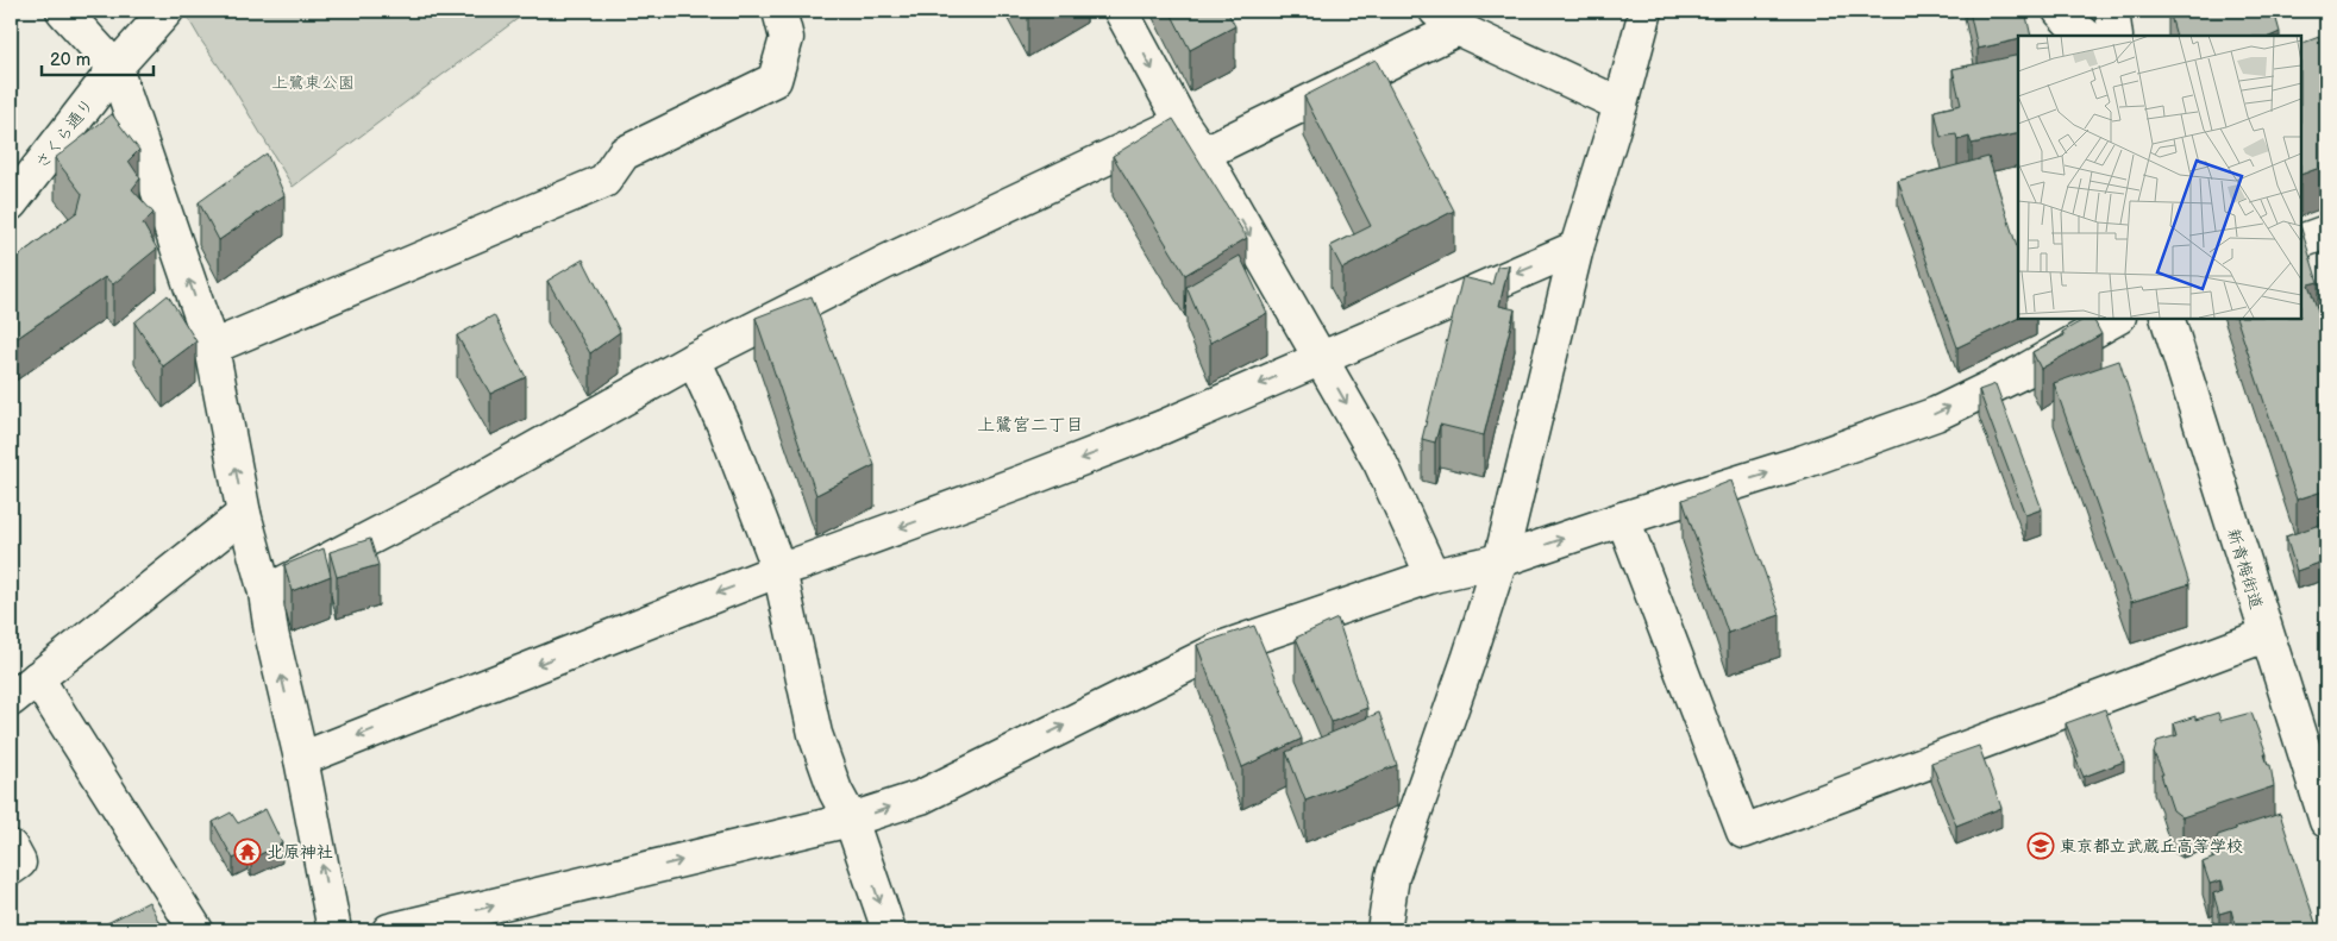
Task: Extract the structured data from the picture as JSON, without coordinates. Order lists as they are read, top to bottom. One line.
{"streets":{"street":["さくら通り","新青梅街道"]},"districts":["上鷺宮二丁目"],"parks":["上鷺東公園"],"places":{"school or university":["東京都立武蔵丘高等学校"],"temple":["北原神社"]},"scale_bar":"20 m"}
